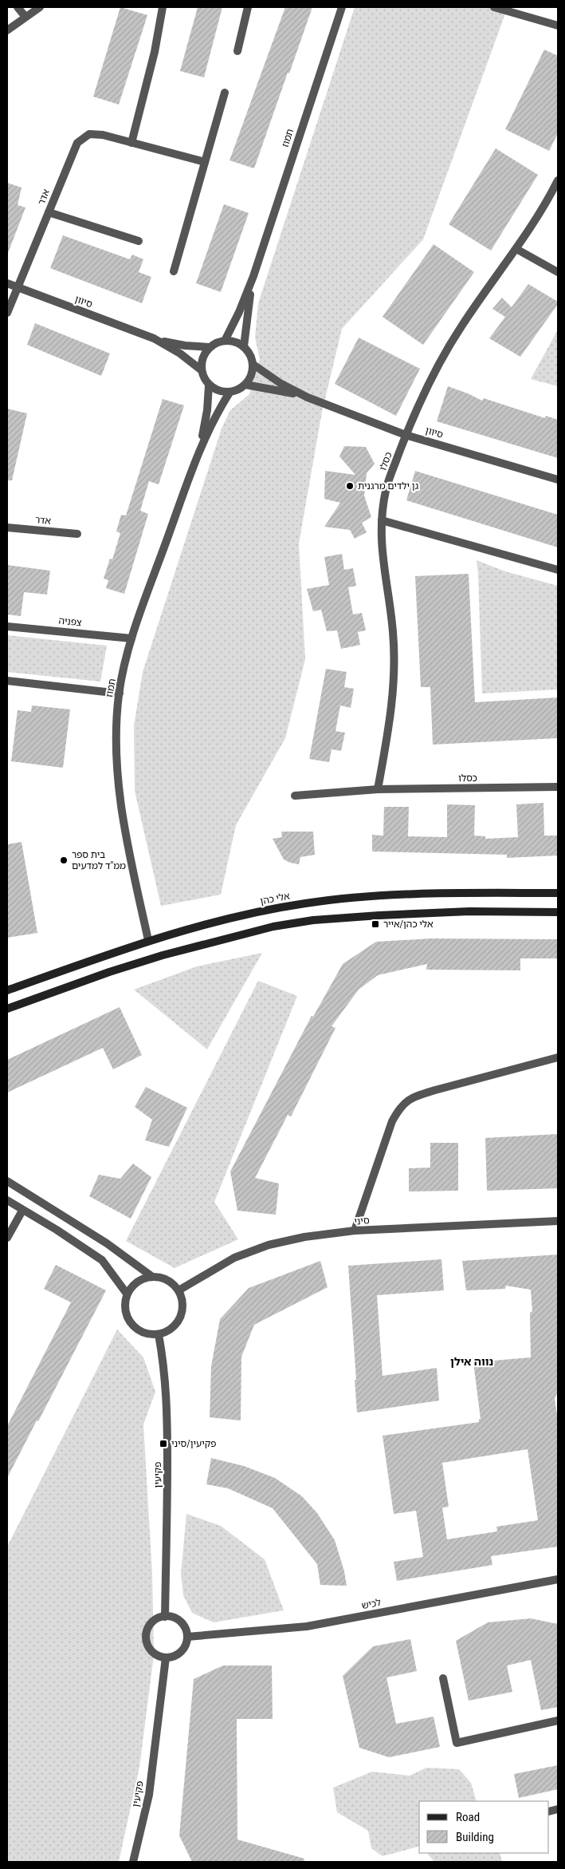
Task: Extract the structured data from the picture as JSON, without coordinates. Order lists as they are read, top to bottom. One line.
{"streets":{"street":["תמוז","אדר","סיוון","כסלו","צפניה","אלי כהן","סיני","פקיעין","לכיש"]},"crossings":[["תמוז","סיוון"],["תמוז","צפניה"],["תמוז","אלי כהן"],["אדר","סיוון"],["סיוון","כסלו"],["סיני","פקיעין"],["פקיעין","לכיש"]],"districts":["נווה אילן"],"places":{"other":["גן ילדים מרגנית","בית ספר ממ\"ד למדעים"],"transit":["אלי כהן/אייר","פקיעין/סיני"]},"legend":["Road","Building"]}
